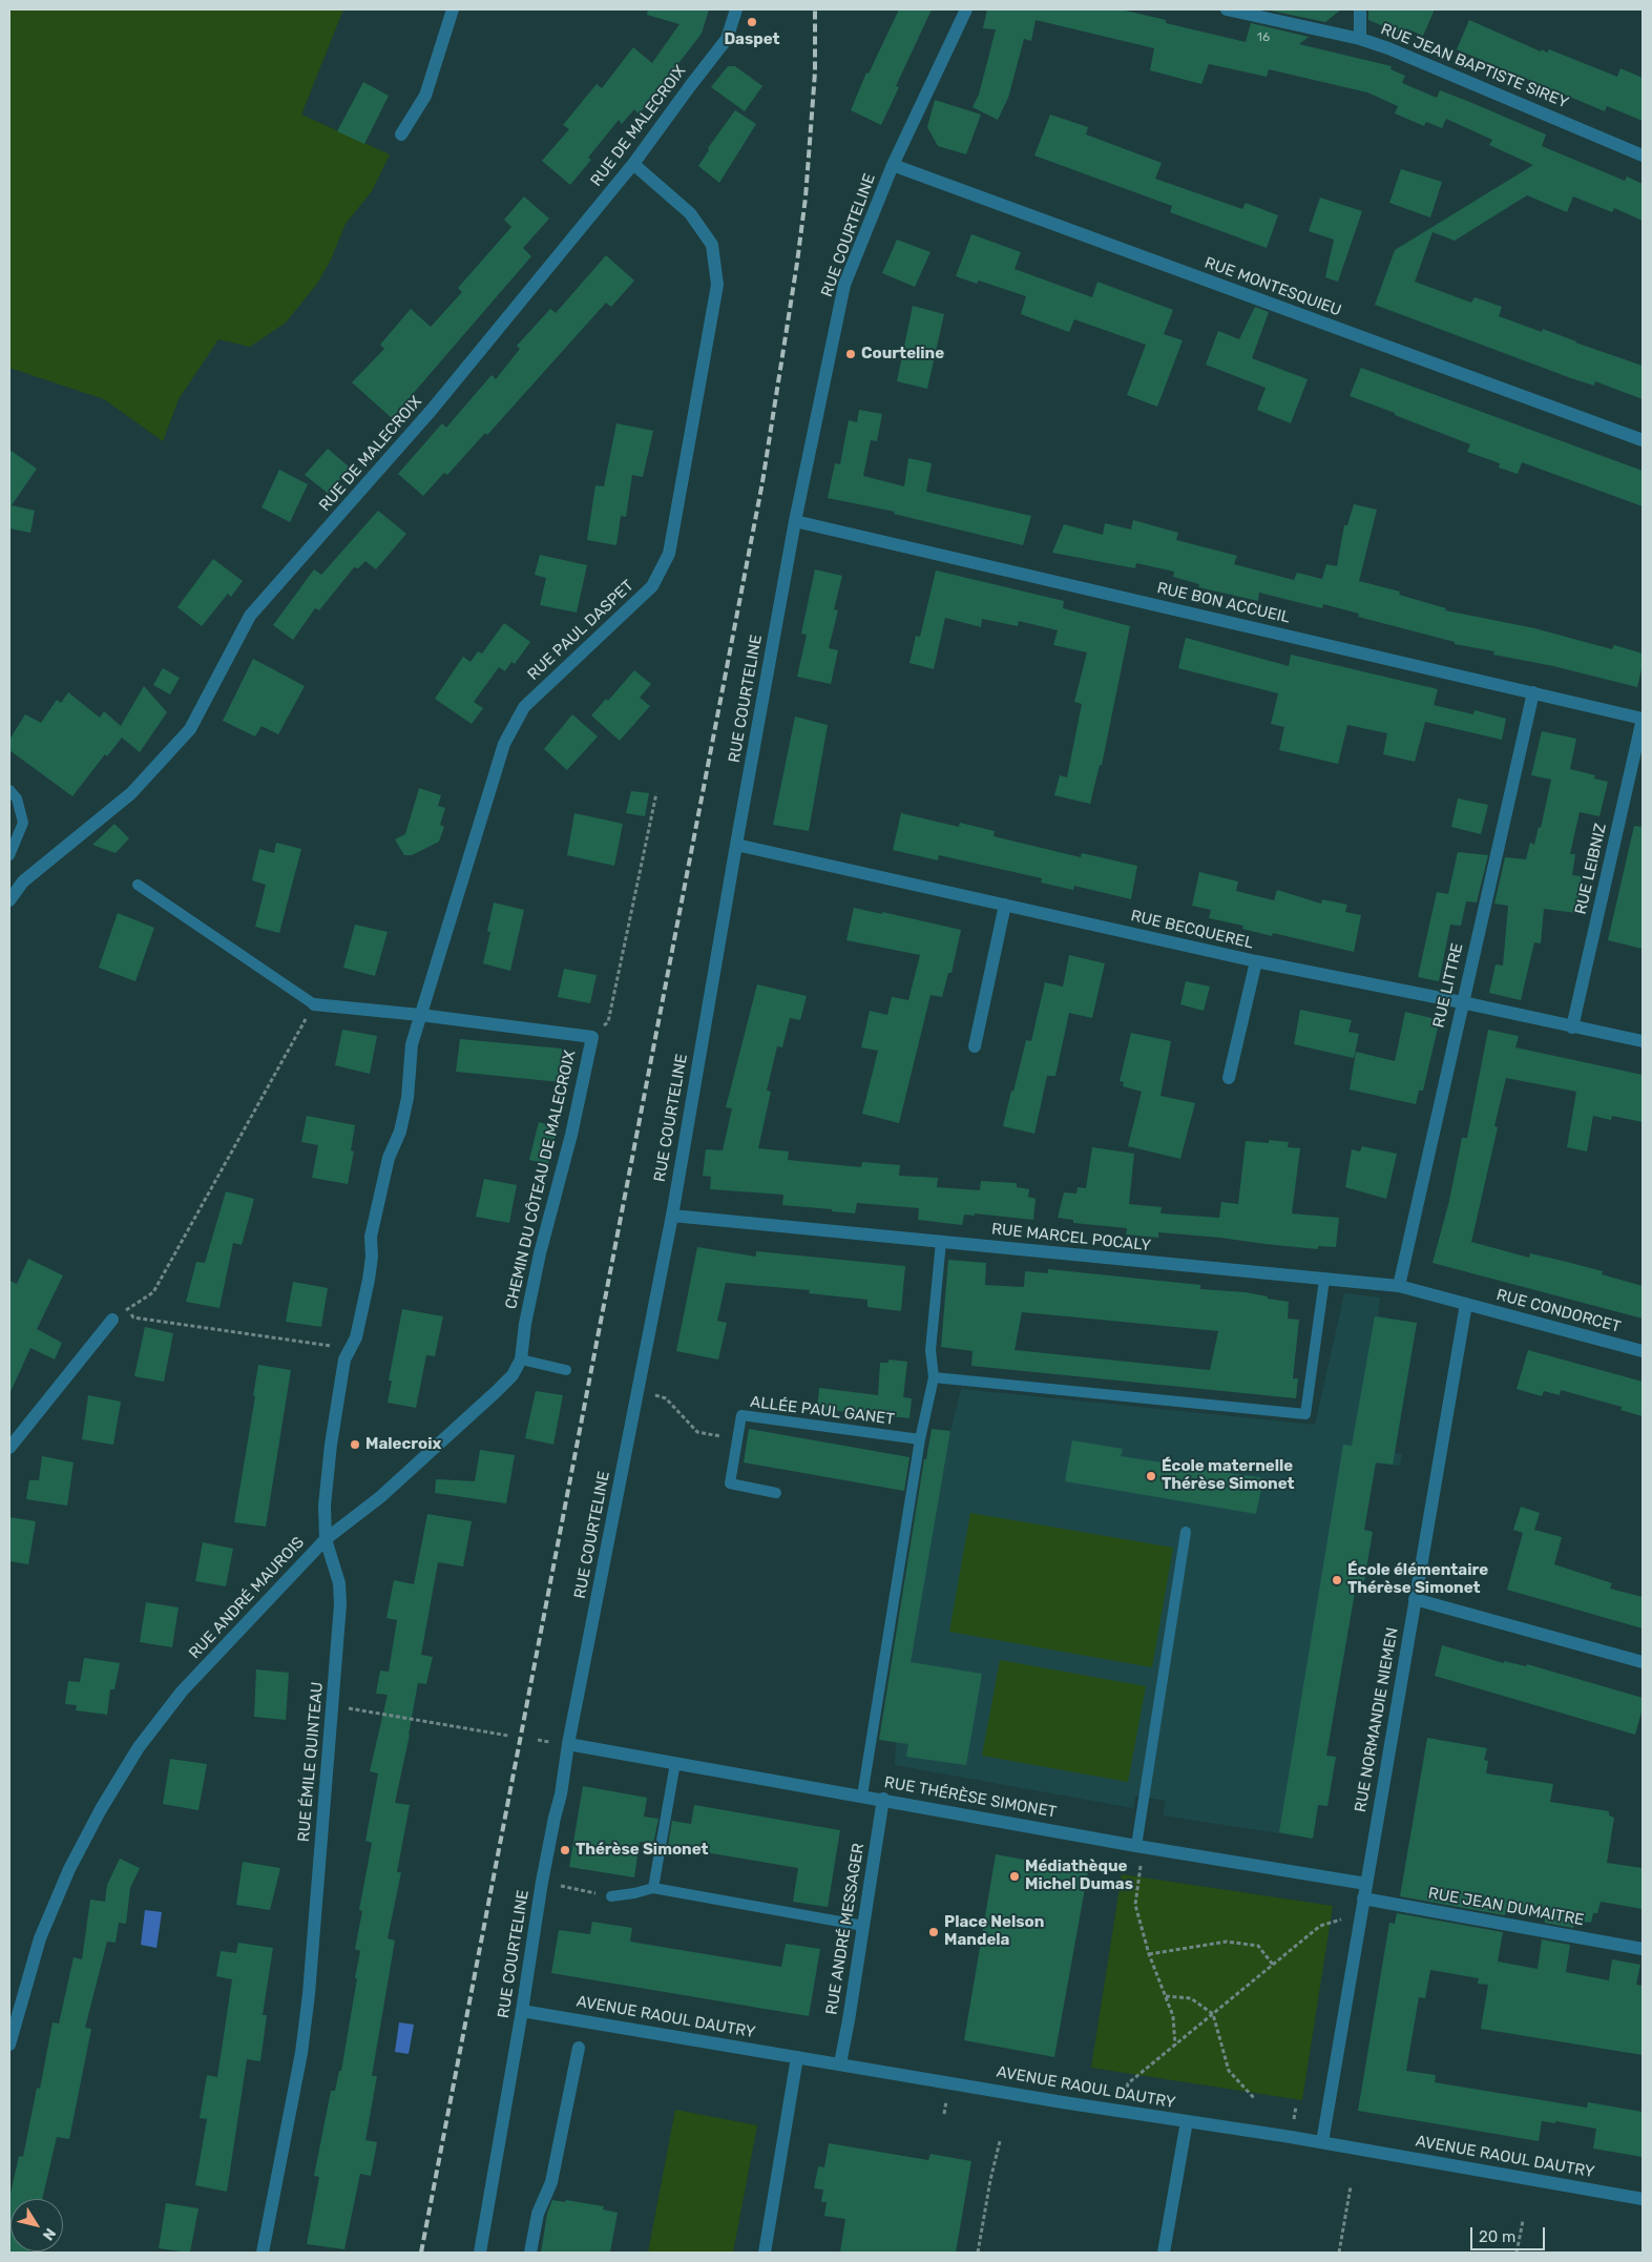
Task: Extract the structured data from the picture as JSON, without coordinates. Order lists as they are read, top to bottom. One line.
{"streets":{"street":["RUE JEAN BAPTISTE SIREY","RUE DE MALECROIX","RUE COURTELINE","RUE MONTESQUIEU","RUE BON ACCUEIL","RUE PAUL DASPET","RUE LEIBNIZ","RUE BECQUEREL","RUE LITTRE","CHEMIN DU CÔTEAU DE MALECROIX","RUE MARCEL POCALY","RUE CONDORCET","RUE ANDRÉ MAUROIS","RUE NORMANDIE NIEMEN","RUE ÉMILE QUINTEAU","RUE THÉRÈSE SIMONET","RUE JEAN DUMAITRE","RUE ANDRÉ MESSAGER","AVENUE RAOUL DAUTRY"],"lane":["ALLÉE PAUL GANET"]},"crossings":[["RUE DE MALECROIX","RUE PAUL DASPET"],["RUE COURTELINE","RUE MONTESQUIEU"],["RUE COURTELINE","RUE BON ACCUEIL"],["RUE COURTELINE","RUE BECQUEREL"],["RUE COURTELINE","RUE MARCEL POCALY"],["RUE COURTELINE","RUE THÉRÈSE SIMONET"],["RUE COURTELINE","AVENUE RAOUL DAUTRY"],["RUE BON ACCUEIL","RUE LEIBNIZ"],["RUE BON ACCUEIL","RUE LITTRE"],["RUE PAUL DASPET","CHEMIN DU CÔTEAU DE MALECROIX"],["RUE PAUL DASPET","RUE ANDRÉ MAUROIS"],["RUE LEIBNIZ","RUE BECQUEREL"],["RUE BECQUEREL","RUE LITTRE"],["RUE LITTRE","RUE MARCEL POCALY"],["CHEMIN DU CÔTEAU DE MALECROIX","RUE ANDRÉ MAUROIS"],["RUE MARCEL POCALY","RUE CONDORCET"],["RUE MARCEL POCALY","RUE NORMANDIE NIEMEN"],["RUE CONDORCET","RUE NORMANDIE NIEMEN"],["RUE ANDRÉ MAUROIS","RUE ÉMILE QUINTEAU"],["RUE NORMANDIE NIEMEN","RUE THÉRÈSE SIMONET"],["RUE NORMANDIE NIEMEN","RUE JEAN DUMAITRE"],["RUE NORMANDIE NIEMEN","AVENUE RAOUL DAUTRY"],["RUE THÉRÈSE SIMONET","RUE ANDRÉ MESSAGER"],["RUE ANDRÉ MESSAGER","AVENUE RAOUL DAUTRY"]],"places":["Daspet","Courteline","Malecroix","École maternelle Thérèse Simonet","École élémentaire Thérèse Simonet","Thérèse Simonet","Médiathèque Michel Dumas","Place Nelson Mandela"],"house_numbers":["16"],"scale_bar":"20 m","north":"bottom right"}
